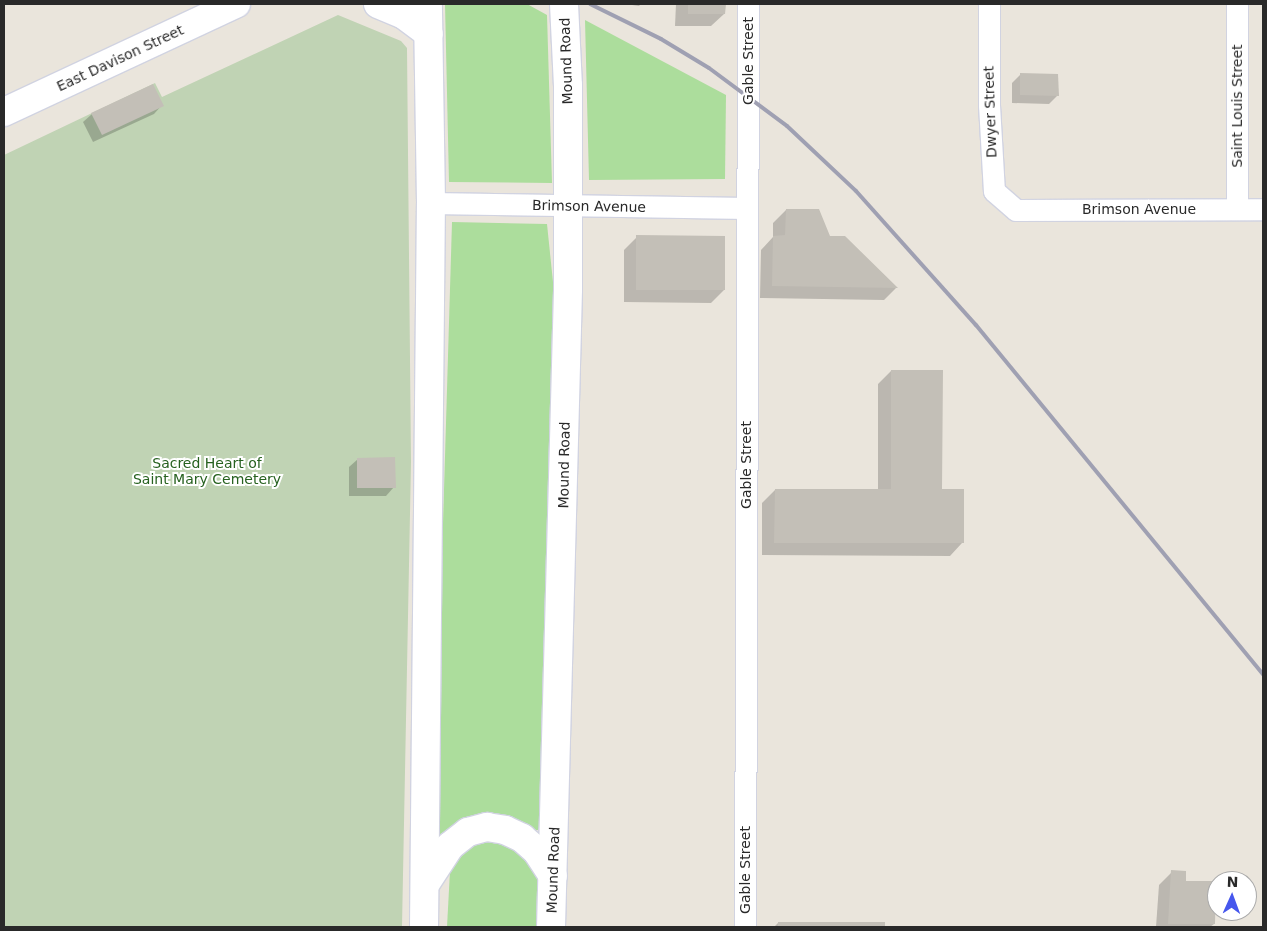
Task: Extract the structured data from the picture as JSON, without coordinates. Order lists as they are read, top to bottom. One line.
{"streets":{"main road":["East Davison Street","Mound Road"],"street":["Gable Street","Saint Louis Street","Dwyer Street","Brimson Avenue"]},"crossings":[["Mound Road","Brimson Avenue"],["Gable Street","Brimson Avenue"],["Saint Louis Street","Brimson Avenue"],["Dwyer Street","Brimson Avenue"]],"parks":["Sacred Heart of Saint Mary Cemetery"],"north":"top"}
